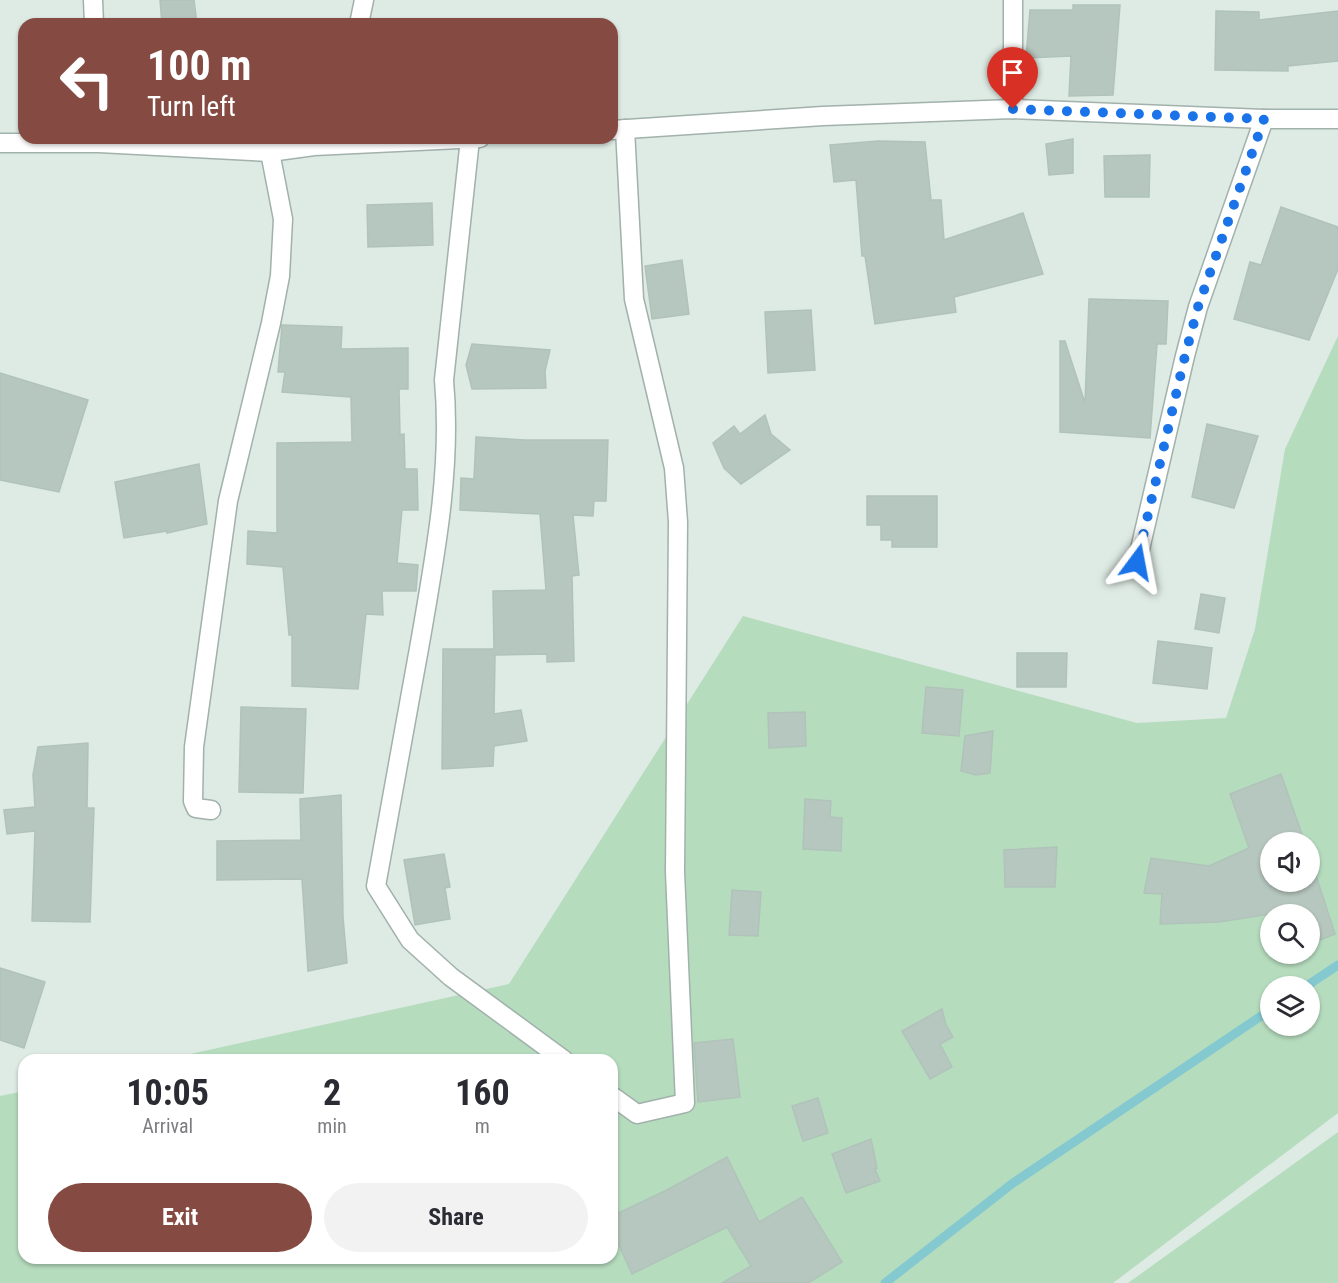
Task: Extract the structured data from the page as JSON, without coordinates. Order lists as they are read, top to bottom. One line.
{"page":{"turn":["100 m","Turn left"],"eta":["10:05","Arrival","2","min","160","m"],"buttons":["Exit","Share"]}}
